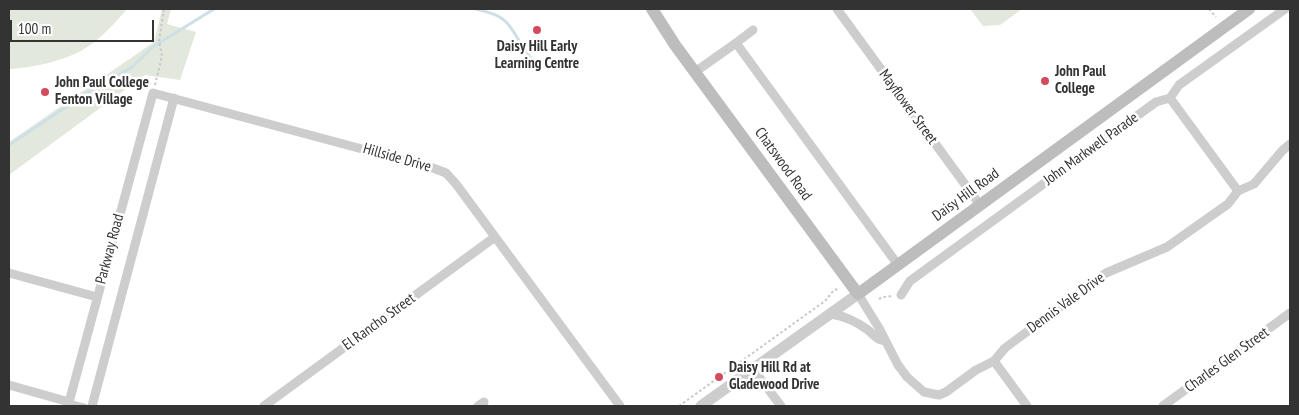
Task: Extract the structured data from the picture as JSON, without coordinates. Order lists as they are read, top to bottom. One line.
{"streets":{"main road":["Chatswood Road","Daisy Hill Road"],"street":["Mayflower Street","John Markwell Parade","Hillside Drive","Parkway Road","Dennis Vale Drive","El Rancho Street","Charles Glen Street"]},"crossings":[["Mayflower Street","Daisy Hill Road"],["Hillside Drive","Parkway Road"],["Hillside Drive","El Rancho Street"],["Chatswood Road","Daisy Hill Road"],["Chatswood Road","Dennis Vale Drive"]],"places":["Daisy Hill Early Learning Centre","John Paul College","John Paul College Fenton Village","Daisy Hill Rd at Gladewood Drive"],"scale_bar":"100 m"}
